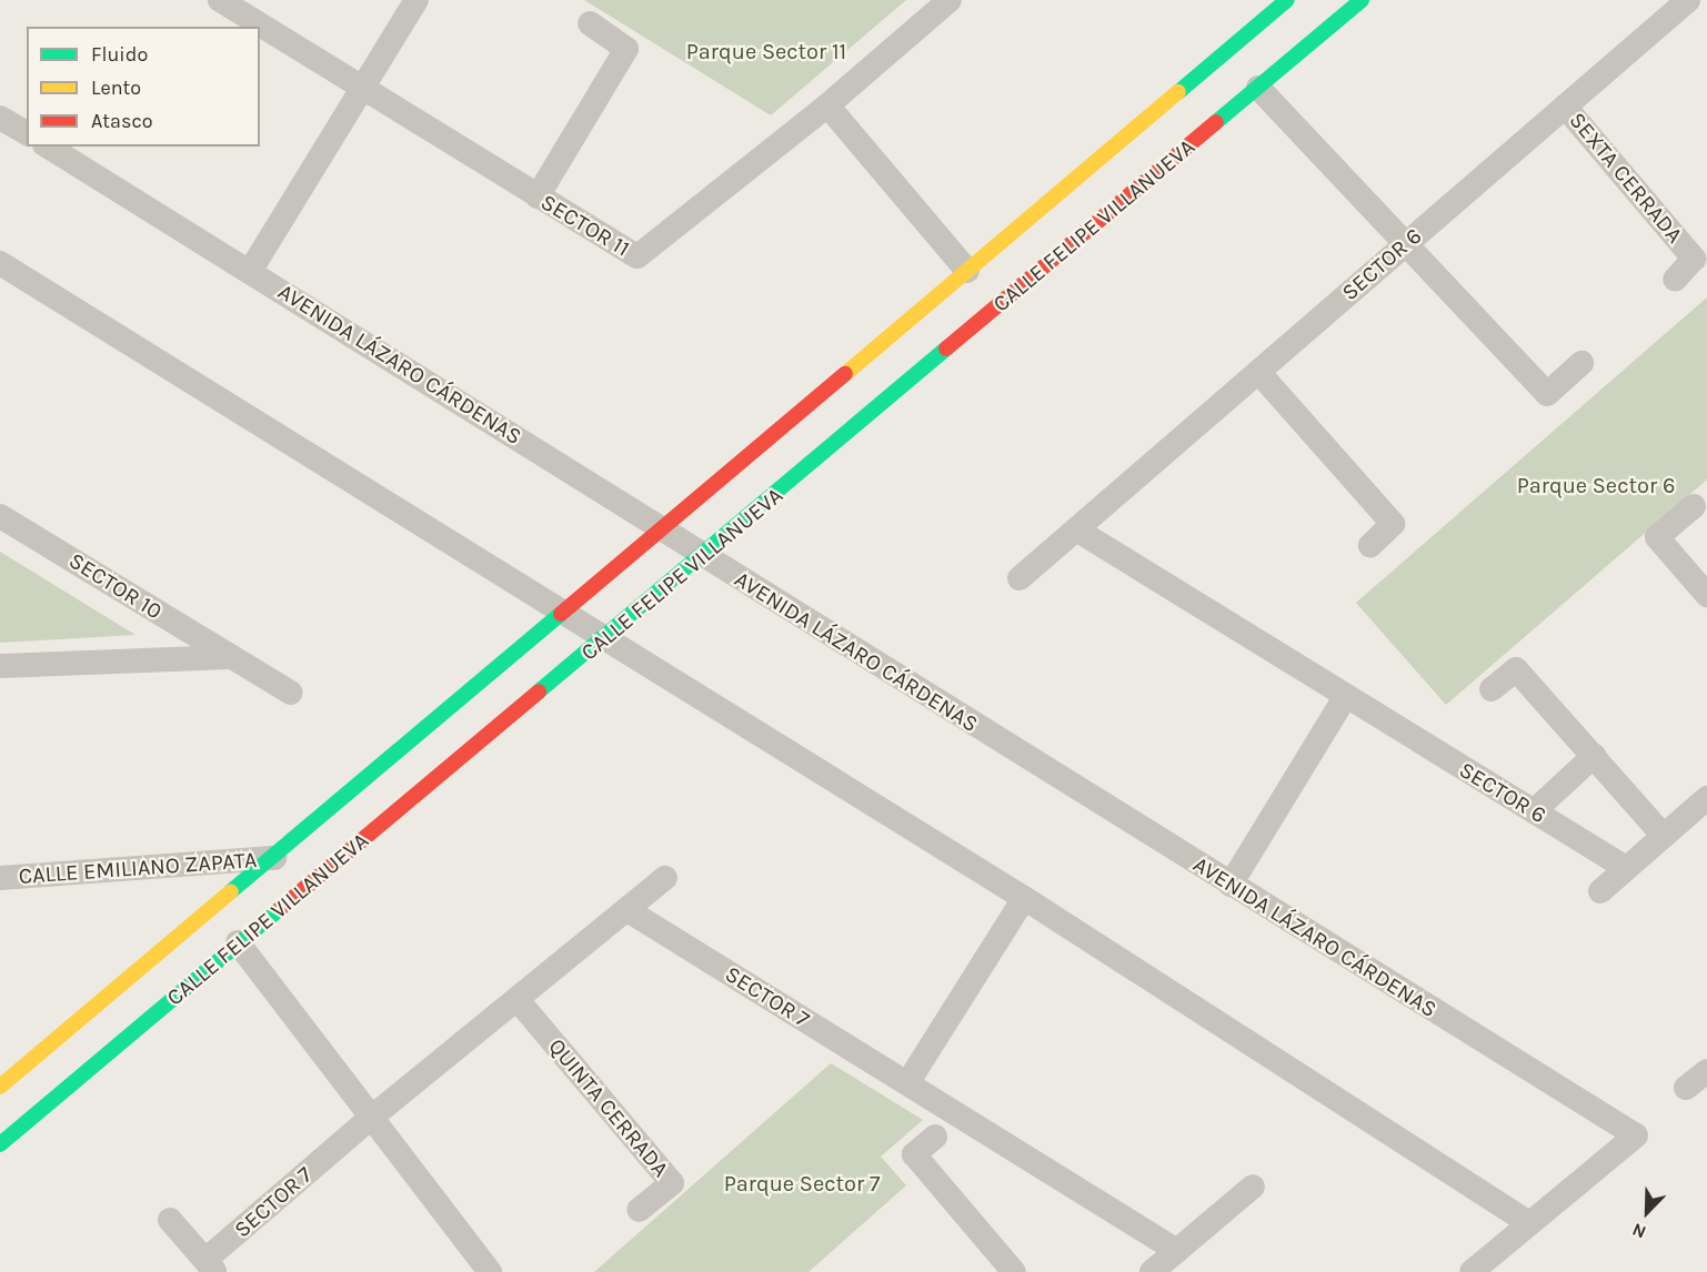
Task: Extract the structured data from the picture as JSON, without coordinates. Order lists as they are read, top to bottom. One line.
{"streets":{"main road":["CALLE FELIPE VILLANUEVA"],"street":["SEXTA CERRADA","SECTOR 11","SECTOR 6","AVENIDA LÁZARO CÁRDENAS","SECTOR 10","CALLE EMILIANO ZAPATA","SECTOR 7","QUINTA CERRADA"]},"crossings":[["SEXTA CERRADA","SECTOR 6"],["CALLE FELIPE VILLANUEVA","AVENIDA LÁZARO CÁRDENAS"],["CALLE FELIPE VILLANUEVA","CALLE EMILIANO ZAPATA"],["SECTOR 7","QUINTA CERRADA"]],"parks":["Parque Sector 11","Parque Sector 6","Parque Sector 7"],"legend":["Fluido","Lento","Atasco"],"north":"bottom left"}
